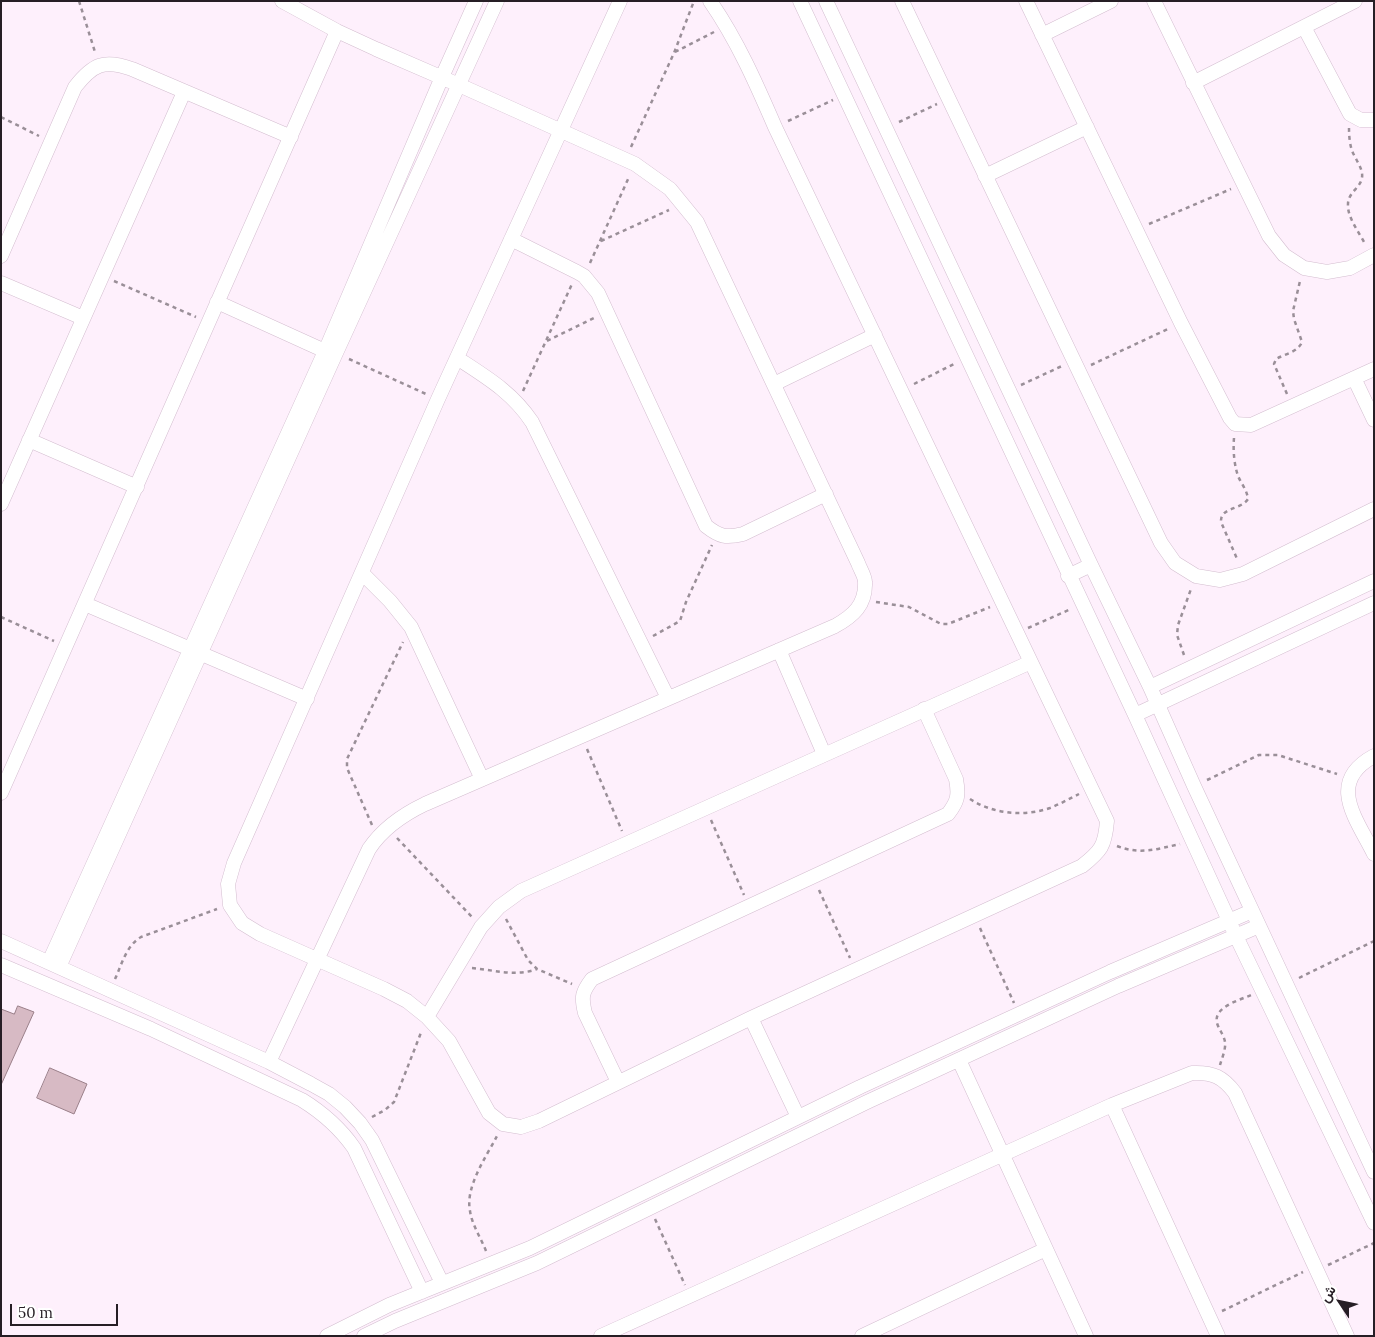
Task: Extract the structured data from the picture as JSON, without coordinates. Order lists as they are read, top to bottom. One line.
{"scale_bar":"50 m","north":"top left"}
